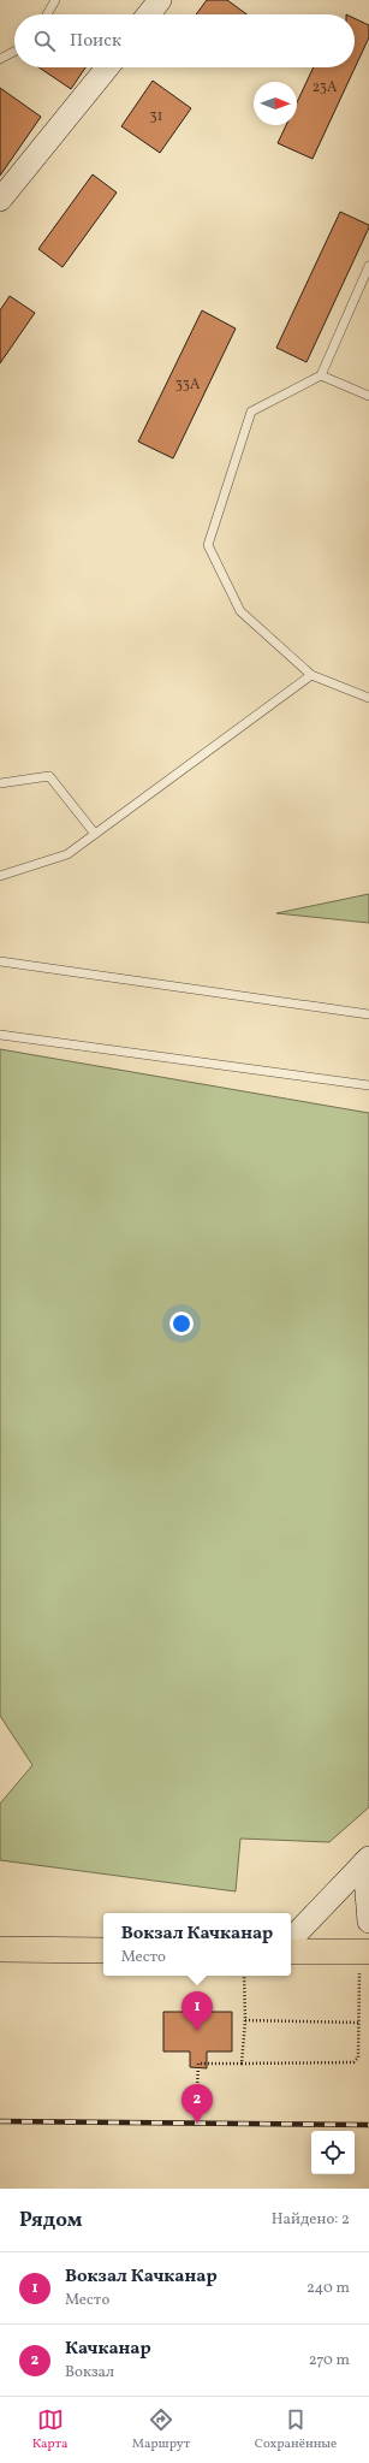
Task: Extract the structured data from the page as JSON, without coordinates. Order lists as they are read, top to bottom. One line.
{"house_numbers":["23А","31","33А"],"north":"right","page":{"search":"Поиск","popup":["Вокзал Качканар","Место"],"pins":["1","2"],"heading":["Рядом","Найдено: 2"],"list":[{"mark":"1","name":"Вокзал Качканар","note":"Место","value":"240 m"},{"mark":"2","name":"Качканар","note":"Вокзал","value":"270 m"}],"nav":["Карта","Маршрут","Сохранённые"]}}
